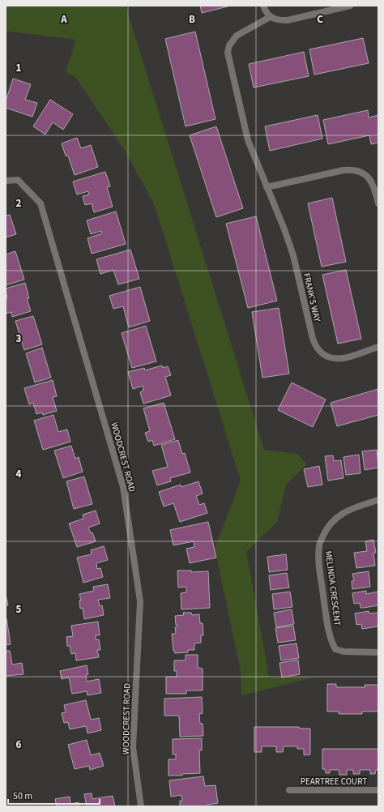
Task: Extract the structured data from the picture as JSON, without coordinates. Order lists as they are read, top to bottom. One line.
{"streets":{"street":["FRANK'S WAY","WOODCREST ROAD","MELINDA CRESCENT","PEARTREE COURT"]},"scale_bar":"50 m","grid":{"columns":["A","B","C"],"rows":["1","2","3","4","5","6"]}}
